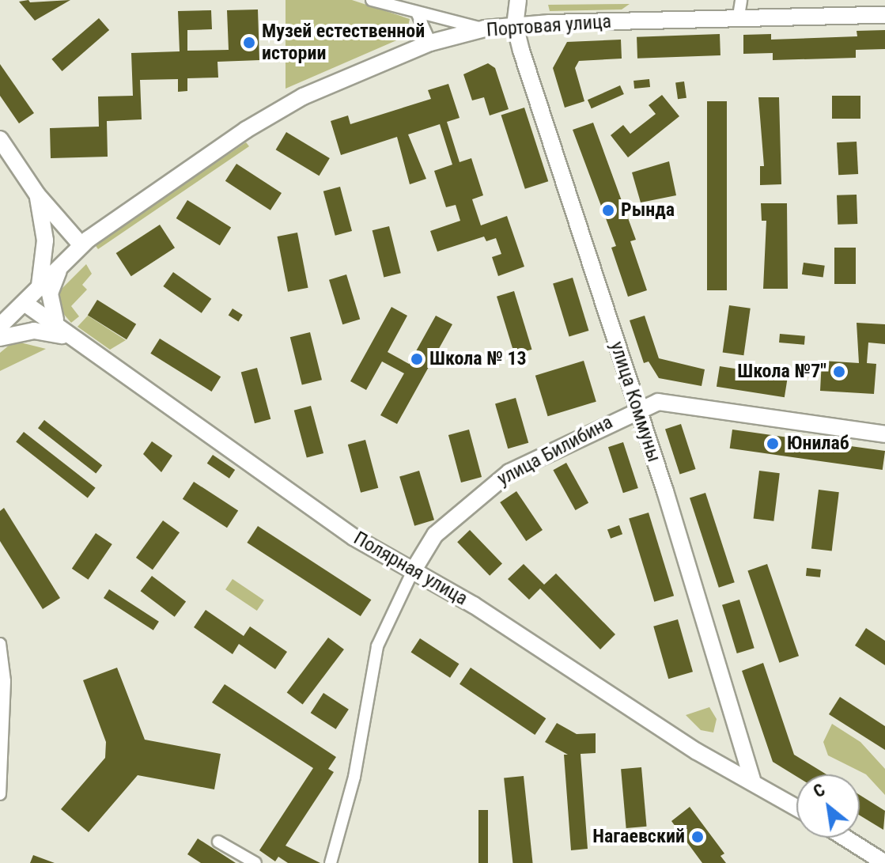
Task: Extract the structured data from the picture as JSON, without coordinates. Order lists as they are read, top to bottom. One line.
{"streets":{"main road":["Портовая улица","улица Коммуны","улица Билибина","Полярная улица"]},"crossings":[["Портовая улица","улица Коммуны"],["Портовая улица","Полярная улица"],["улица Коммуны","улица Билибина"],["улица Коммуны","Полярная улица"],["улица Билибина","Полярная улица"]],"places":["Музей естественной истории","Рында","Школа № 13","Школа №7\"","Юнилаб","Нагаевский"],"north":"top left"}
